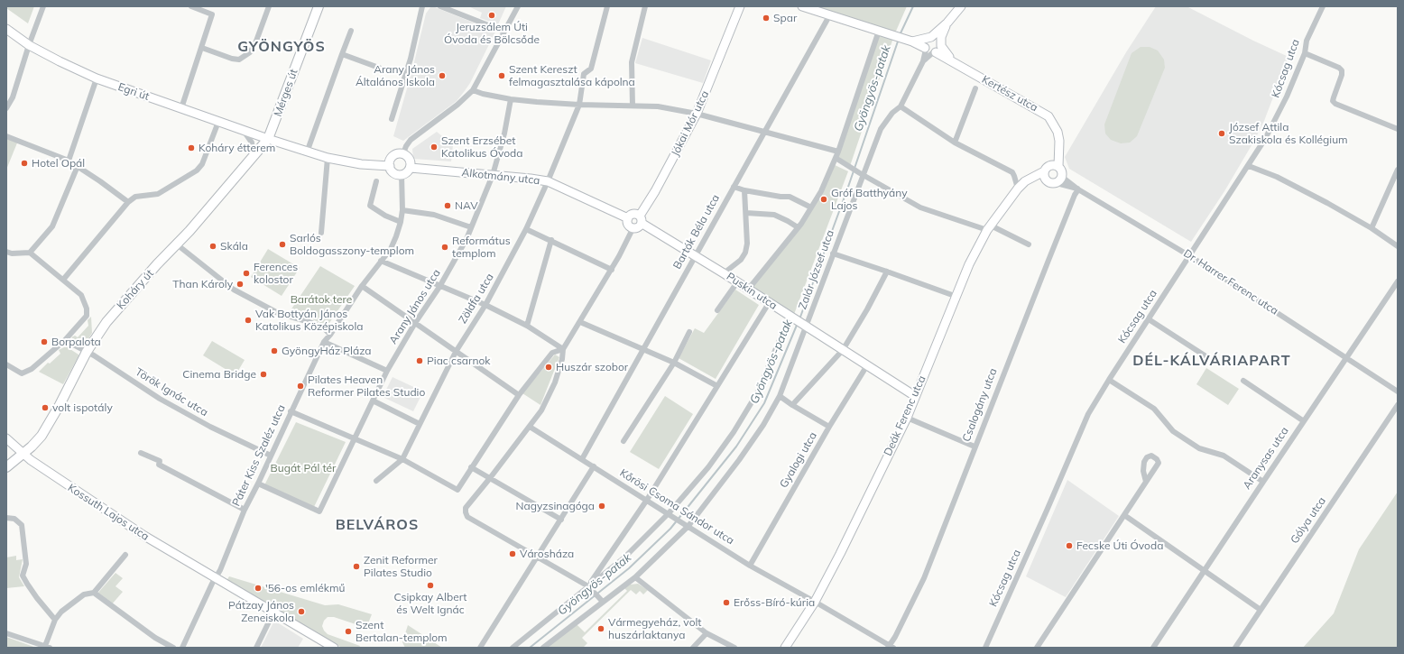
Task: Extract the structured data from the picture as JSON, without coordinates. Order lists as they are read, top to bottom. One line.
{"streets":{"main road":["Mérges út","Koháry út"],"street":["Kócsag utca","Egri út","Kertész utca","Jókai Mór utca","Alkotmány utca","Bartók Béla utca","Zalár József utca","Dr. Harrer Ferenc utca","Puskin utca","Zöldfa utca","Arany János utca","Török Ignác utca","Csalogány utca","Deák Ferenc utca","Páter Kiss Szaléz utca","Aranysas utca","Gyalogi utca","Kőrösi Csoma Sándor utca","Kossuth Lajos utca","Gólya utca"]},"crossings":[["Kócsag utca","Dr. Harrer Ferenc utca"],["Egri út","Mérges út"],["Egri út","Koháry út"],["Mérges út","Koháry út"],["Kertész utca","Zalár József utca"],["Jókai Mór utca","Alkotmány utca"],["Jókai Mór utca","Puskin utca"],["Alkotmány utca","Puskin utca"],["Alkotmány utca","Zöldfa utca"],["Alkotmány utca","Arany János utca"],["Alkotmány utca","Páter Kiss Szaléz utca"],["Bartók Béla utca","Puskin utca"],["Bartók Béla utca","Kőrösi Csoma Sándor utca"],["Zalár József utca","Puskin utca"],["Zalár József utca","Kőrösi Csoma Sándor utca"],["Dr. Harrer Ferenc utca","Csalogány utca"],["Dr. Harrer Ferenc utca","Aranysas utca"],["Koháry út","Török Ignác utca"],["Koháry út","Kossuth Lajos utca"],["Puskin utca","Deák Ferenc utca"],["Puskin utca","Gyalogi utca"],["Török Ignác utca","Páter Kiss Szaléz utca"],["Csalogány utca","Kőrösi Csoma Sándor utca"],["Deák Ferenc utca","Kőrösi Csoma Sándor utca"],["Páter Kiss Szaléz utca","Kossuth Lajos utca"],["Gyalogi utca","Kőrösi Csoma Sándor utca"]],"districts":["GYÖNGYÖS","DÉL-KÁLVÁRIAPART","BELVÁROS"],"water":["Gyöngyös-patak"],"parks":["Barátok tere","Bugát Pál tér"],"places":["Jeruzsálem Úti Óvoda és Bölcsőde","Spar","Arany János Általános Iskola","Szent Kereszt felmagasztalása kápolna","József Attila Szakiskola és Kollégium","Szent Erzsébet Katolikus Óvoda","Koháry étterem","Hotel Opál","Gróf Batthyány Lajos","NAV","Sarlós Boldogasszony-templom","Skála","Református templom","Ferences kolostor","Than Károly","Vak Bottyán János Katolikus Középiskola","Borpalota","GyöngyHáz Pláza","Piac csarnok","Huszár szobor","Cinema Bridge","Pilates Heaven Reformer Pilates Studio","volt ispotály","Nagyzsinagóga","Fecske Úti Óvoda","Városháza","Zenit Reformer Pilates Studio","Csipkay Albert és Welt Ignác","'56-os emlékmű","Erőss-Bíró-kúria","Pátzay János Zeneiskola","Vármegyeház, volt huszárlaktanya","Szent Bertalan-templom"]}
